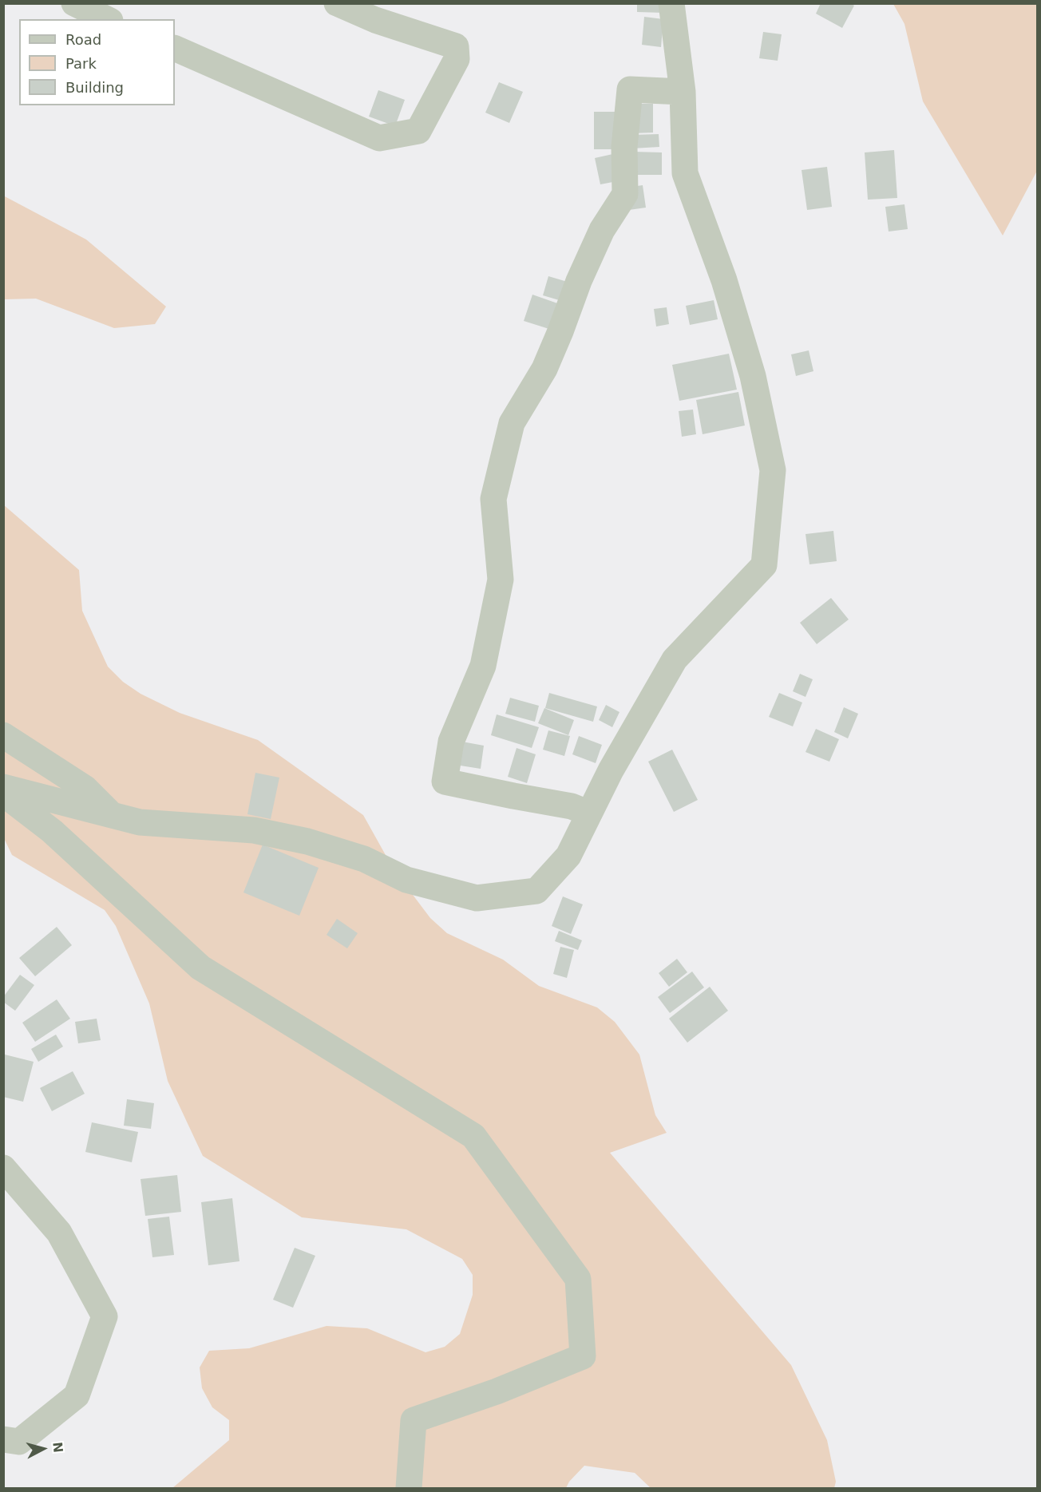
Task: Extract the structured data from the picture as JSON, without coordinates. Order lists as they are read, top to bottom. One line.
{"legend":["Road","Park","Building"],"north":"right"}
